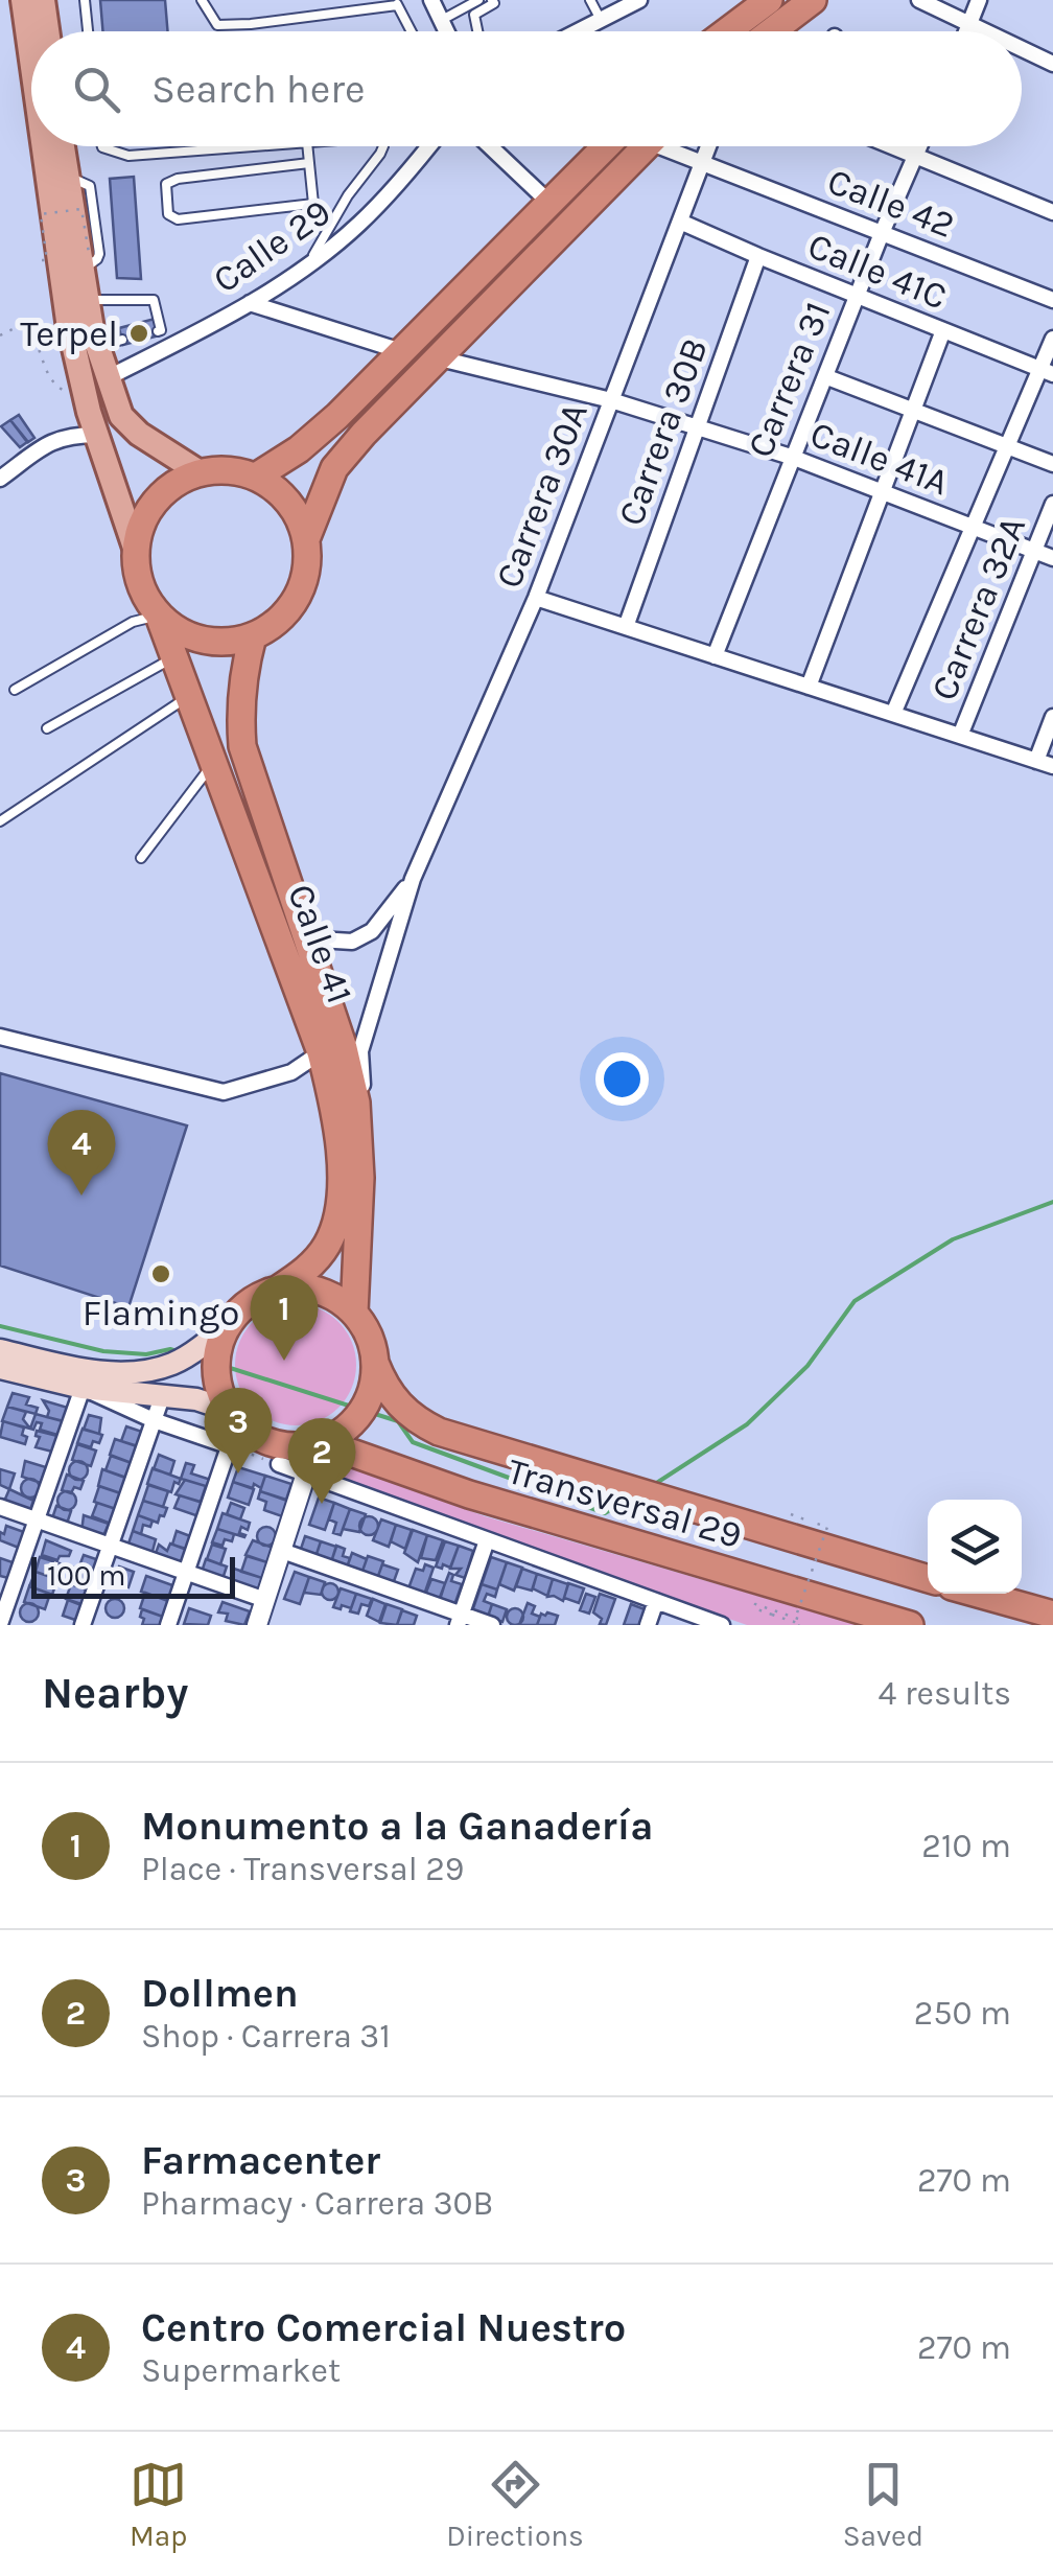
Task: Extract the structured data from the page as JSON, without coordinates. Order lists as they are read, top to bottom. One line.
{"streets":{"highway":["Calle 41","Transversal 29"],"street":["Calle 42","Calle 29","Calle 41C","Carrera 31","Carrera 30B","Calle 41A","Carrera 30A","Carrera 32A"]},"crossings":[["Calle 42","Carrera 31"],["Calle 42","Carrera 30A"],["Calle 41C","Carrera 31"],["Calle 41C","Carrera 30B"],["Calle 41C","Carrera 30A"],["Carrera 31","Calle 41A"],["Carrera 30B","Calle 41A"],["Calle 41A","Carrera 30A"],["Calle 41A","Carrera 32A"],["Calle 41","Transversal 29"]],"places":["Terpel","Flamingo"],"scale_bar":"100 m","page":{"search":"Search here","pins":["4","1","3","2"],"scale":"100 m","heading":["Nearby","4 results"],"list":[{"mark":"1","name":"Monumento a la Ganadería","note":"Place · Transversal 29","value":"210 m"},{"mark":"2","name":"Dollmen","note":"Shop · Carrera 31","value":"250 m"},{"mark":"3","name":"Farmacenter","note":"Pharmacy · Carrera 30B","value":"270 m"},{"mark":"4","name":"Centro Comercial Nuestro","note":"Supermarket","value":"270 m"}],"nav":["Map","Directions","Saved"]}}
